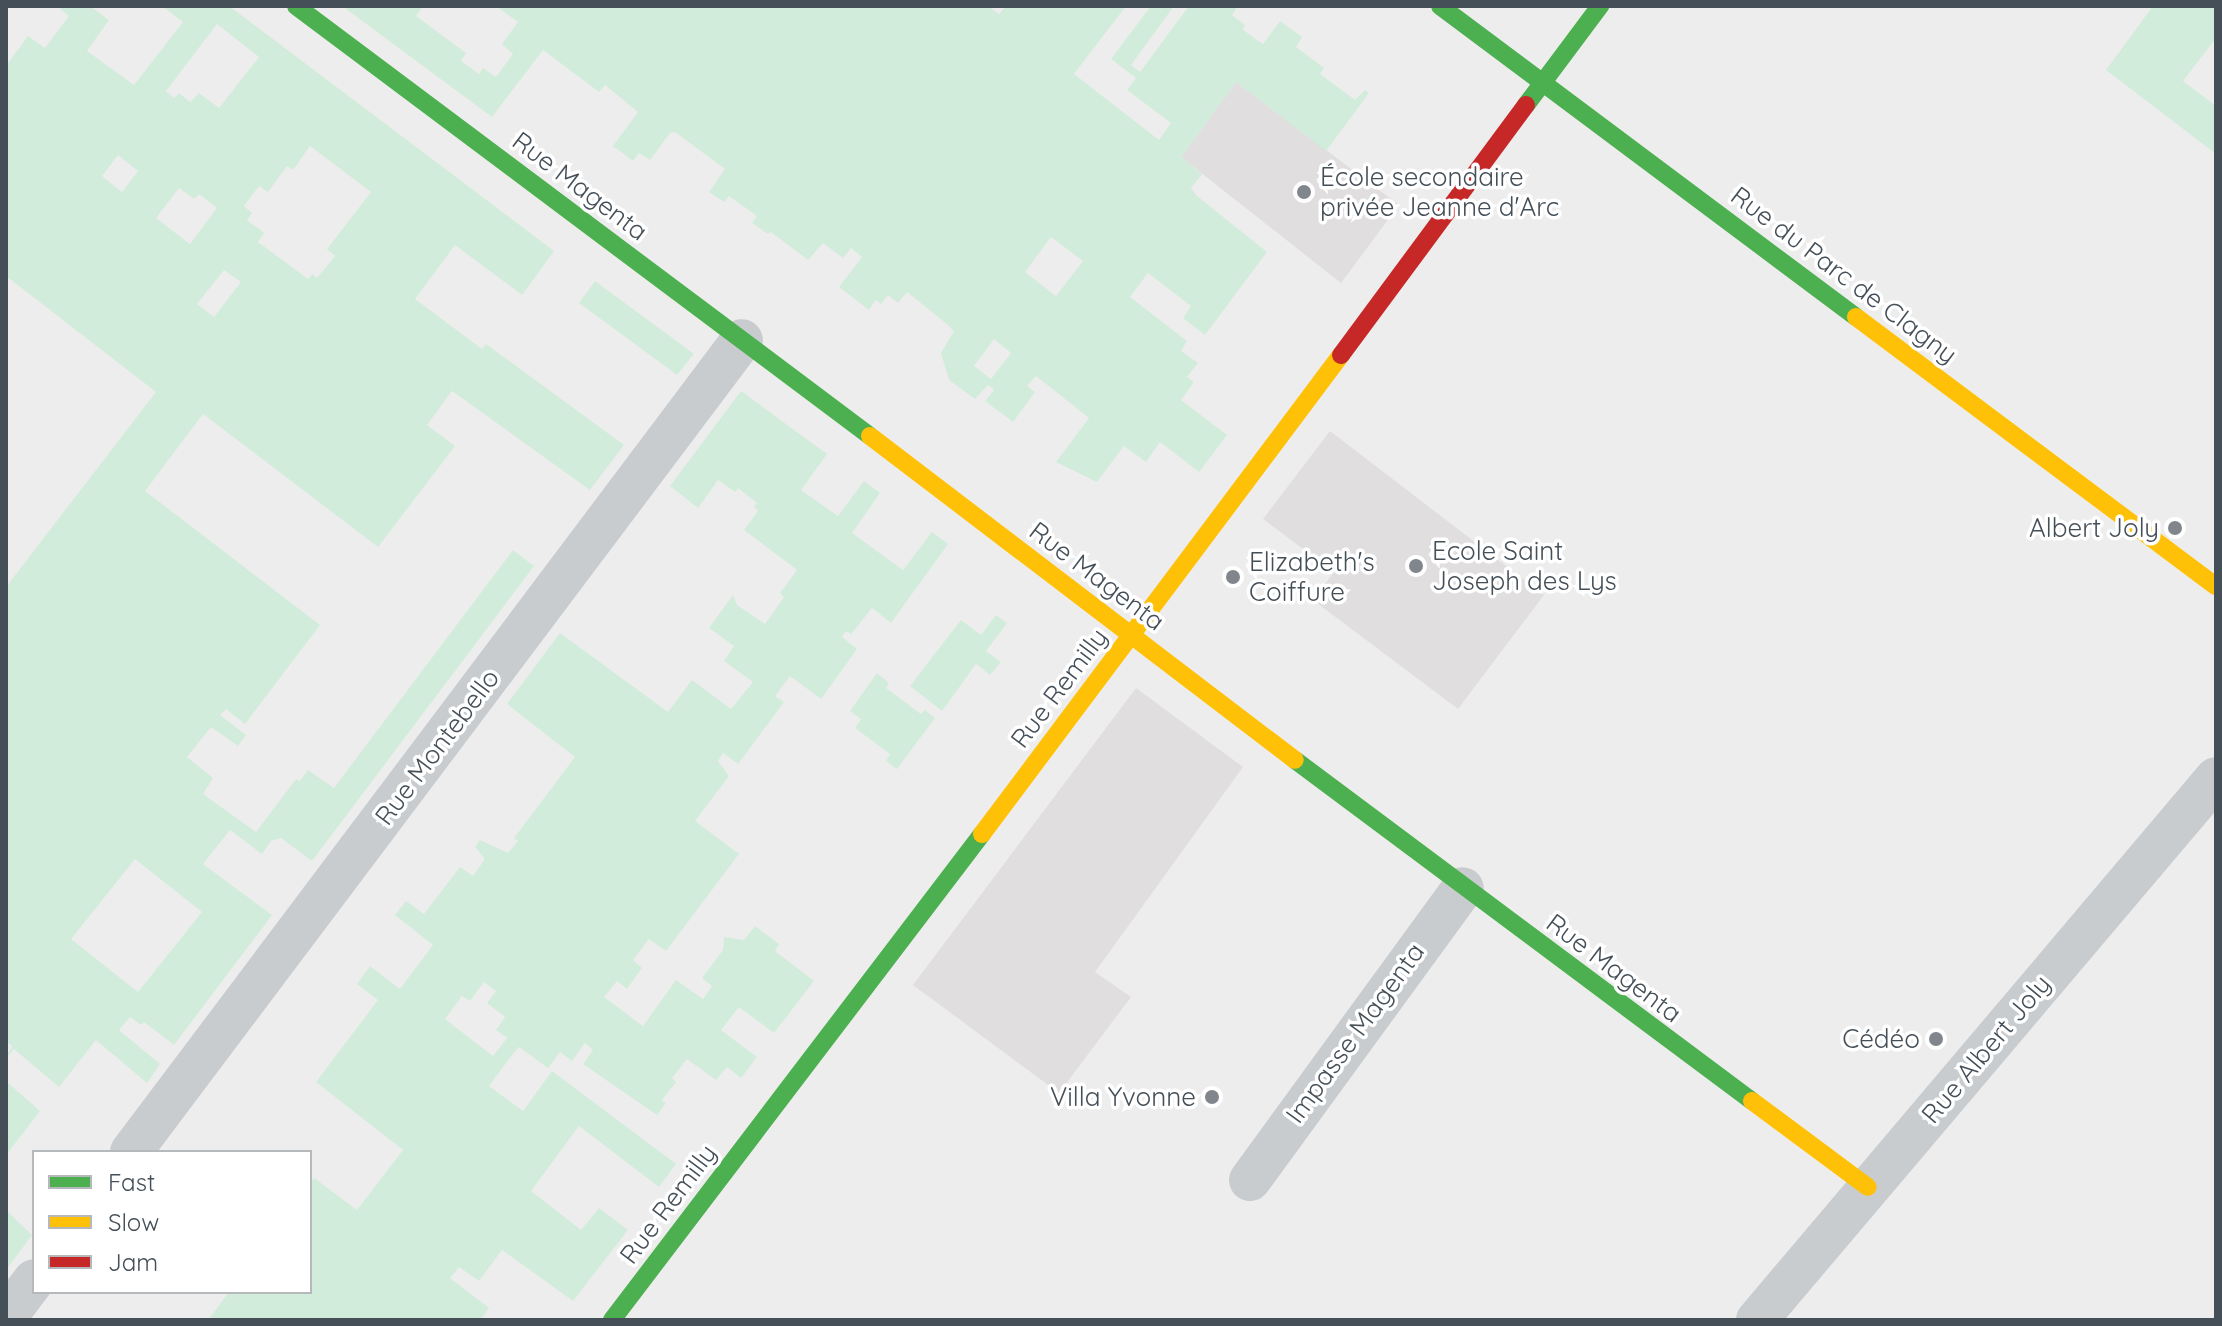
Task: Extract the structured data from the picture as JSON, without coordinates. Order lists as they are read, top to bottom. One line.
{"streets":{"street":["Rue Magenta","Rue du Parc de Clagny","Rue Remilly","Rue Montebello","Impasse Magenta","Rue Albert Joly"]},"crossings":[["Rue Magenta","Rue Remilly"],["Rue Magenta","Rue Montebello"],["Rue Magenta","Impasse Magenta"],["Rue Magenta","Rue Albert Joly"],["Rue du Parc de Clagny","Rue Remilly"]],"places":["École secondaire privée Jeanne d'Arc","Albert Joly","Ecole Saint Joseph des Lys","Elizabeth's Coiffure","Cédéo","Villa Yvonne"],"legend":["Fast","Slow","Jam"]}
